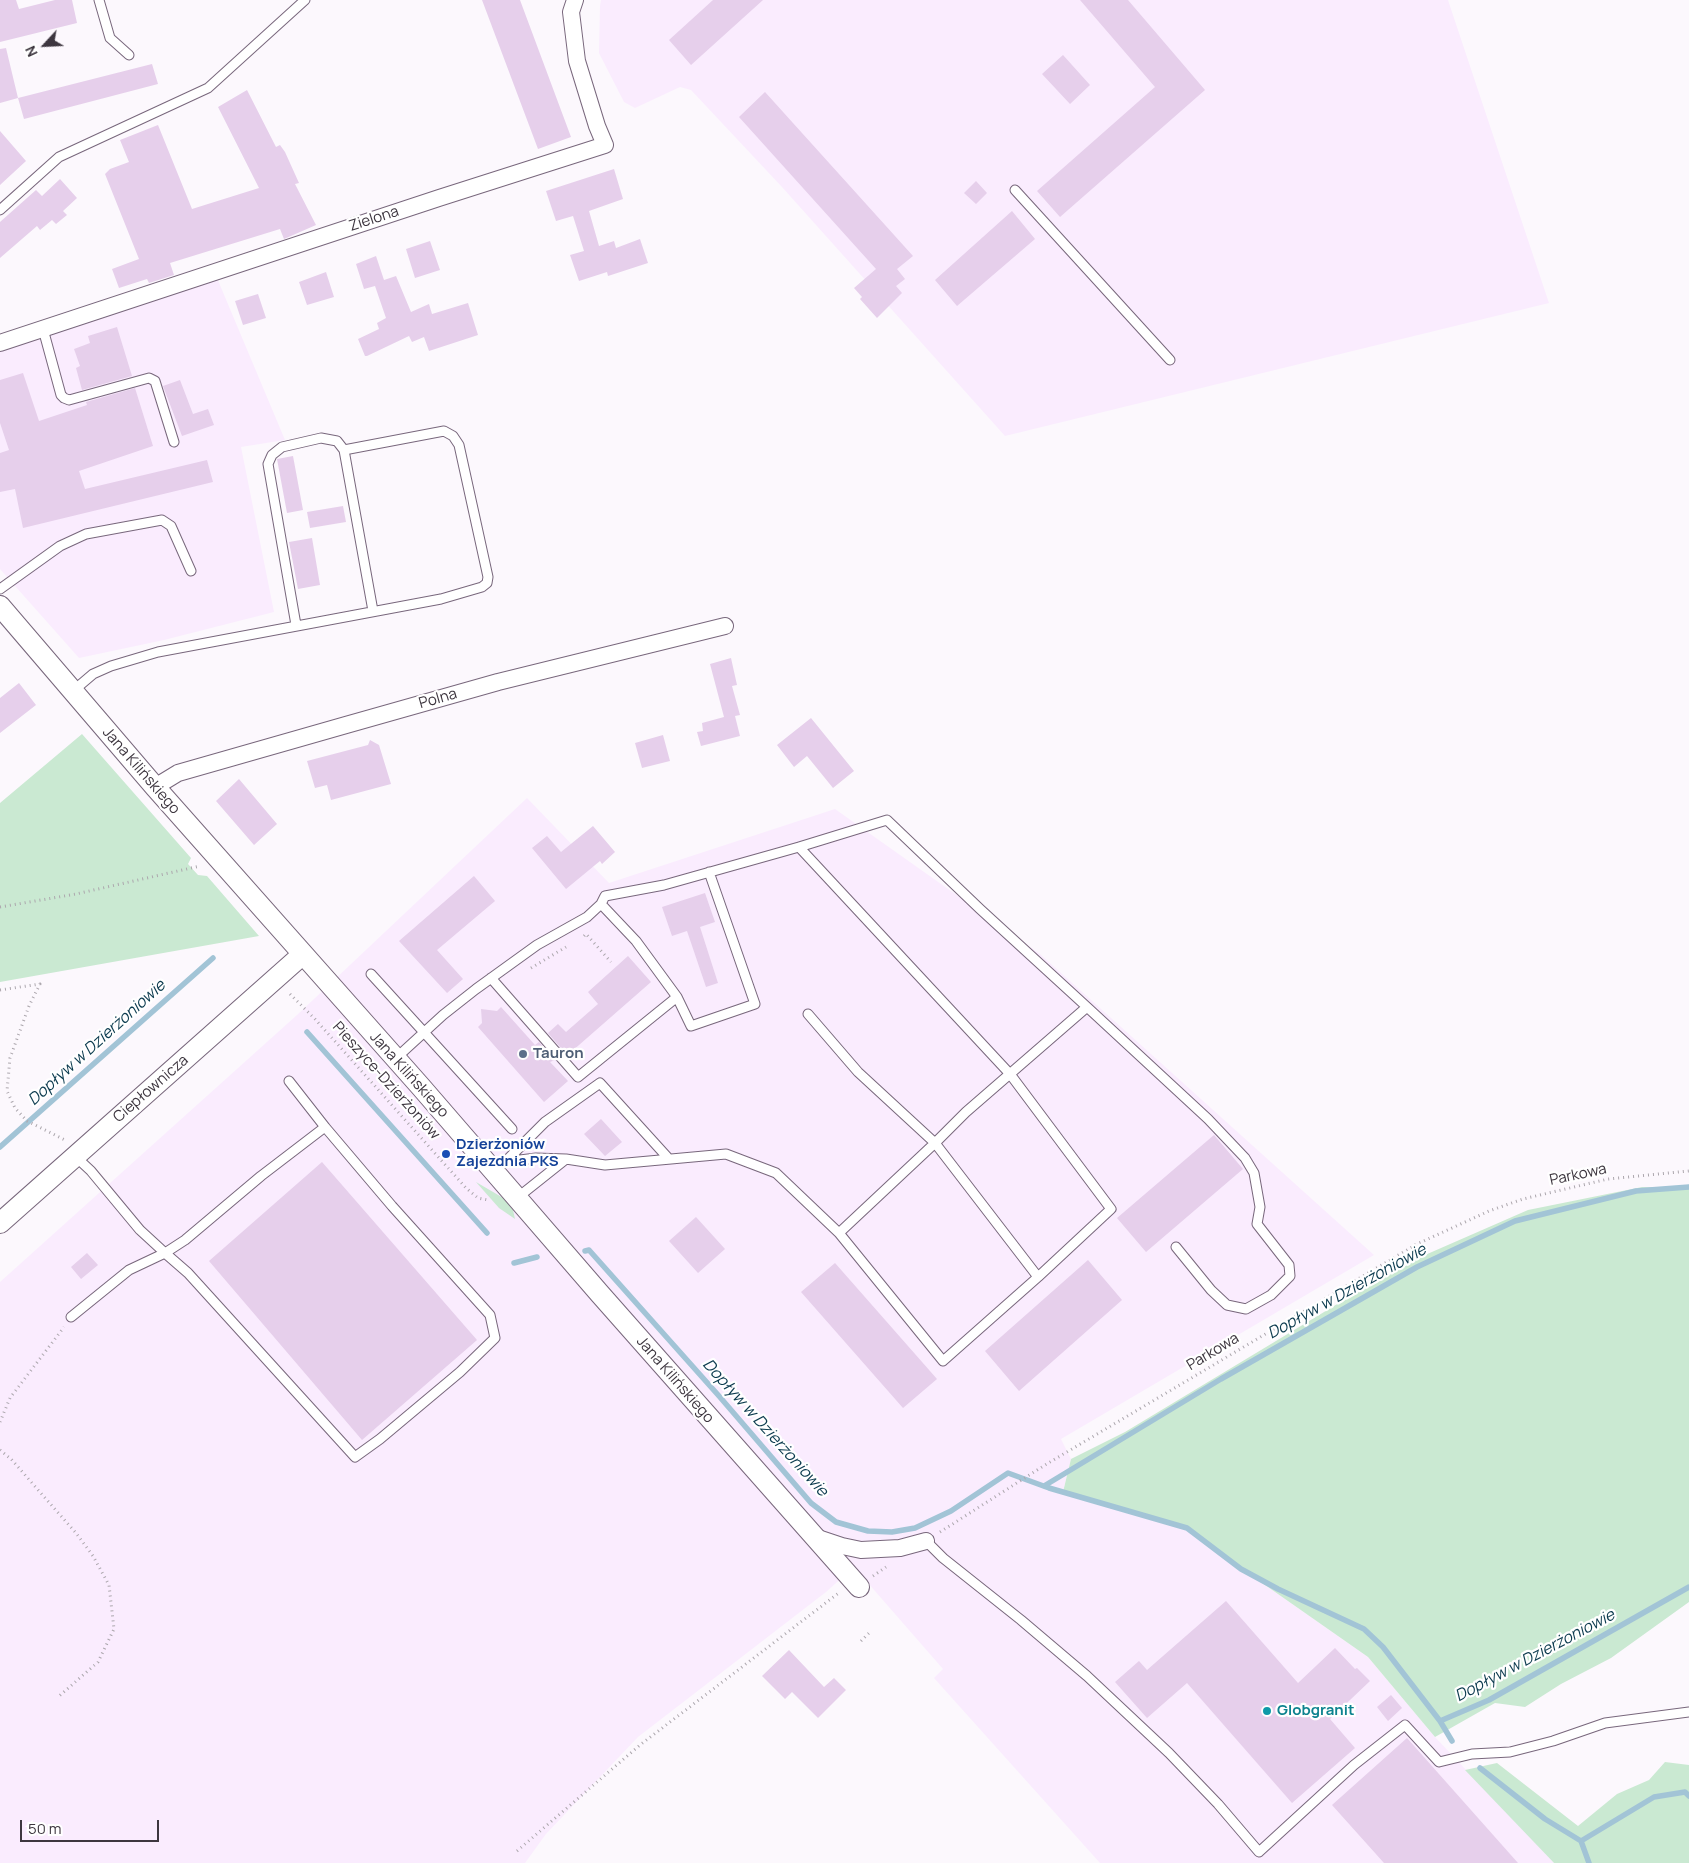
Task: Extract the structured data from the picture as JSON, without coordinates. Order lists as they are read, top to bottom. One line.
{"streets":{"street":["Zielona","Polna","Jana Kilińskiego","Ciepłownicza"],"path":["Pieszyce-Dzierżoniów","Parkowa"]},"crossings":[["Polna","Jana Kilińskiego"],["Jana Kilińskiego","Ciepłownicza"]],"water":["Dopływ w Dzierżoniowie"],"places":["Tauron","Dzierżoniów Zajezdnia PKS","Globgranit"],"scale_bar":"50 m","north":"bottom left"}
